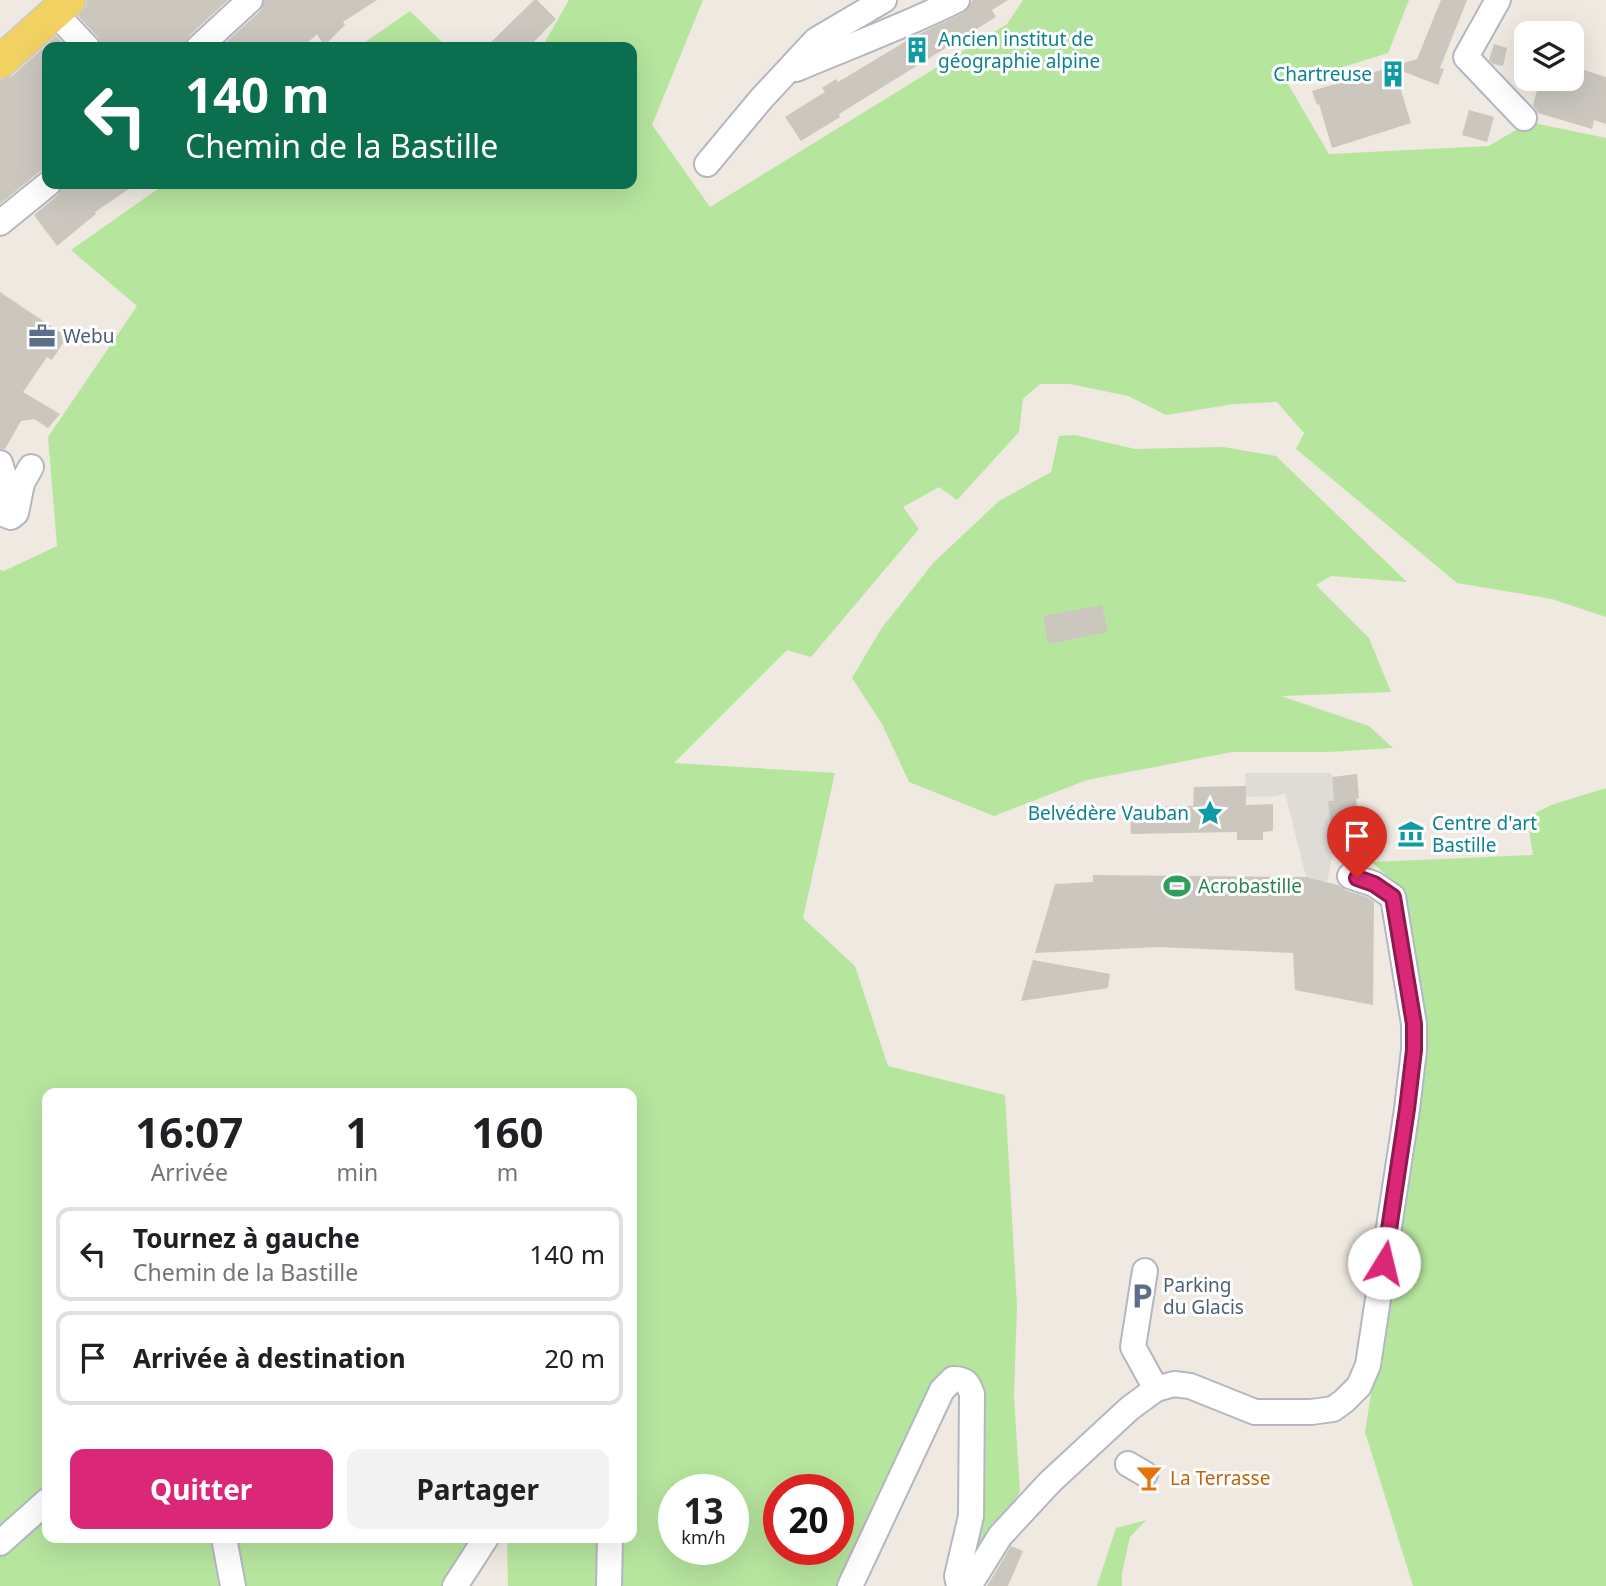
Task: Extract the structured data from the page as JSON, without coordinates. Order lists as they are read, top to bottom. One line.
{"places":{"building":["Ancien institut de géographie alpine","Chartreuse"],"office":["Webu"],"place":["Belvédère Vauban"],"museum":["Centre d'art Bastille"],"sports":["Acrobastille"],"parking":["Parking du Glacis"],"bar":["La Terrasse"]},"page":{"turn":["140 m","Chemin de la Bastille"],"eta":["16:07","Arrivée","1","min","160","m"],"list":[{"name":"Tournez à gauche","note":"Chemin de la Bastille","value":"140 m"},{"name":"Arrivée à destination","value":"20 m"}],"buttons":["Quitter","Partager"],"speed":"13 km/h","limit":"20"}}
